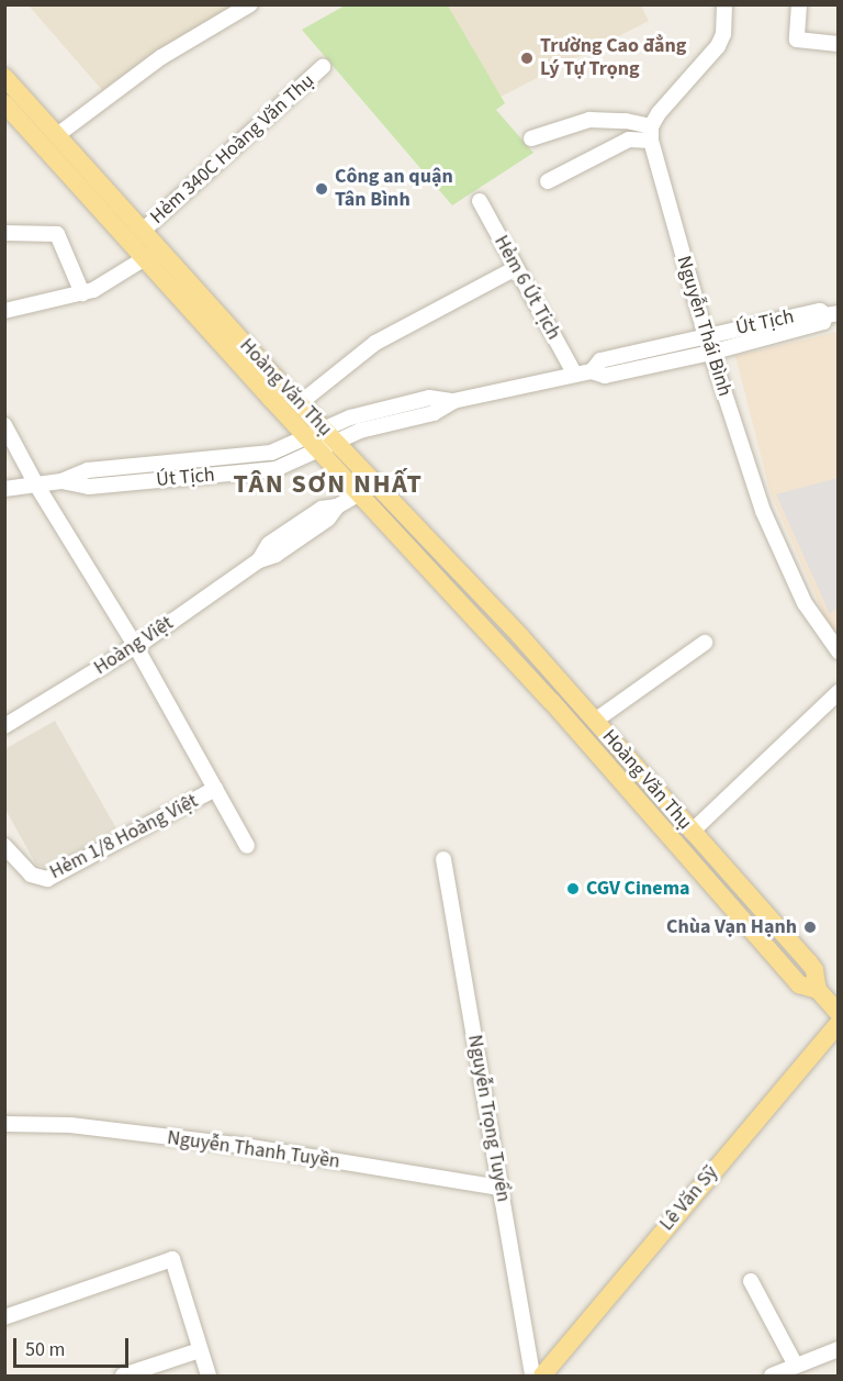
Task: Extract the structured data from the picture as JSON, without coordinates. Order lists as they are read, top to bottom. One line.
{"streets":{"main road":["Hoàng Văn Thụ","Lê Văn Sỹ"],"street":["Hẻm 340C Hoàng Văn Thụ","Hẻm 6 Út Tịch","Út Tịch","Nguyễn Thái Bình","Hoàng Việt","Hẻm 1/8 Hoàng Việt","Nguyễn Trọng Tuyển","Nguyễn Thanh Tuyền"]},"crossings":[["Hẻm 340C Hoàng Văn Thụ","Hoàng Văn Thụ"],["Hẻm 6 Út Tịch","Út Tịch"],["Út Tịch","Nguyễn Thái Bình"],["Út Tịch","Hoàng Văn Thụ"],["Hoàng Văn Thụ","Hoàng Việt"],["Nguyễn Trọng Tuyển","Nguyễn Thanh Tuyền"]],"districts":["TÂN SƠN NHẤT"],"places":["Trường Cao đẳng Lý Tự Trọng","Công an quận Tân Bình","CGV Cinema","Chùa Vạn Hạnh"],"scale_bar":"50 m"}
